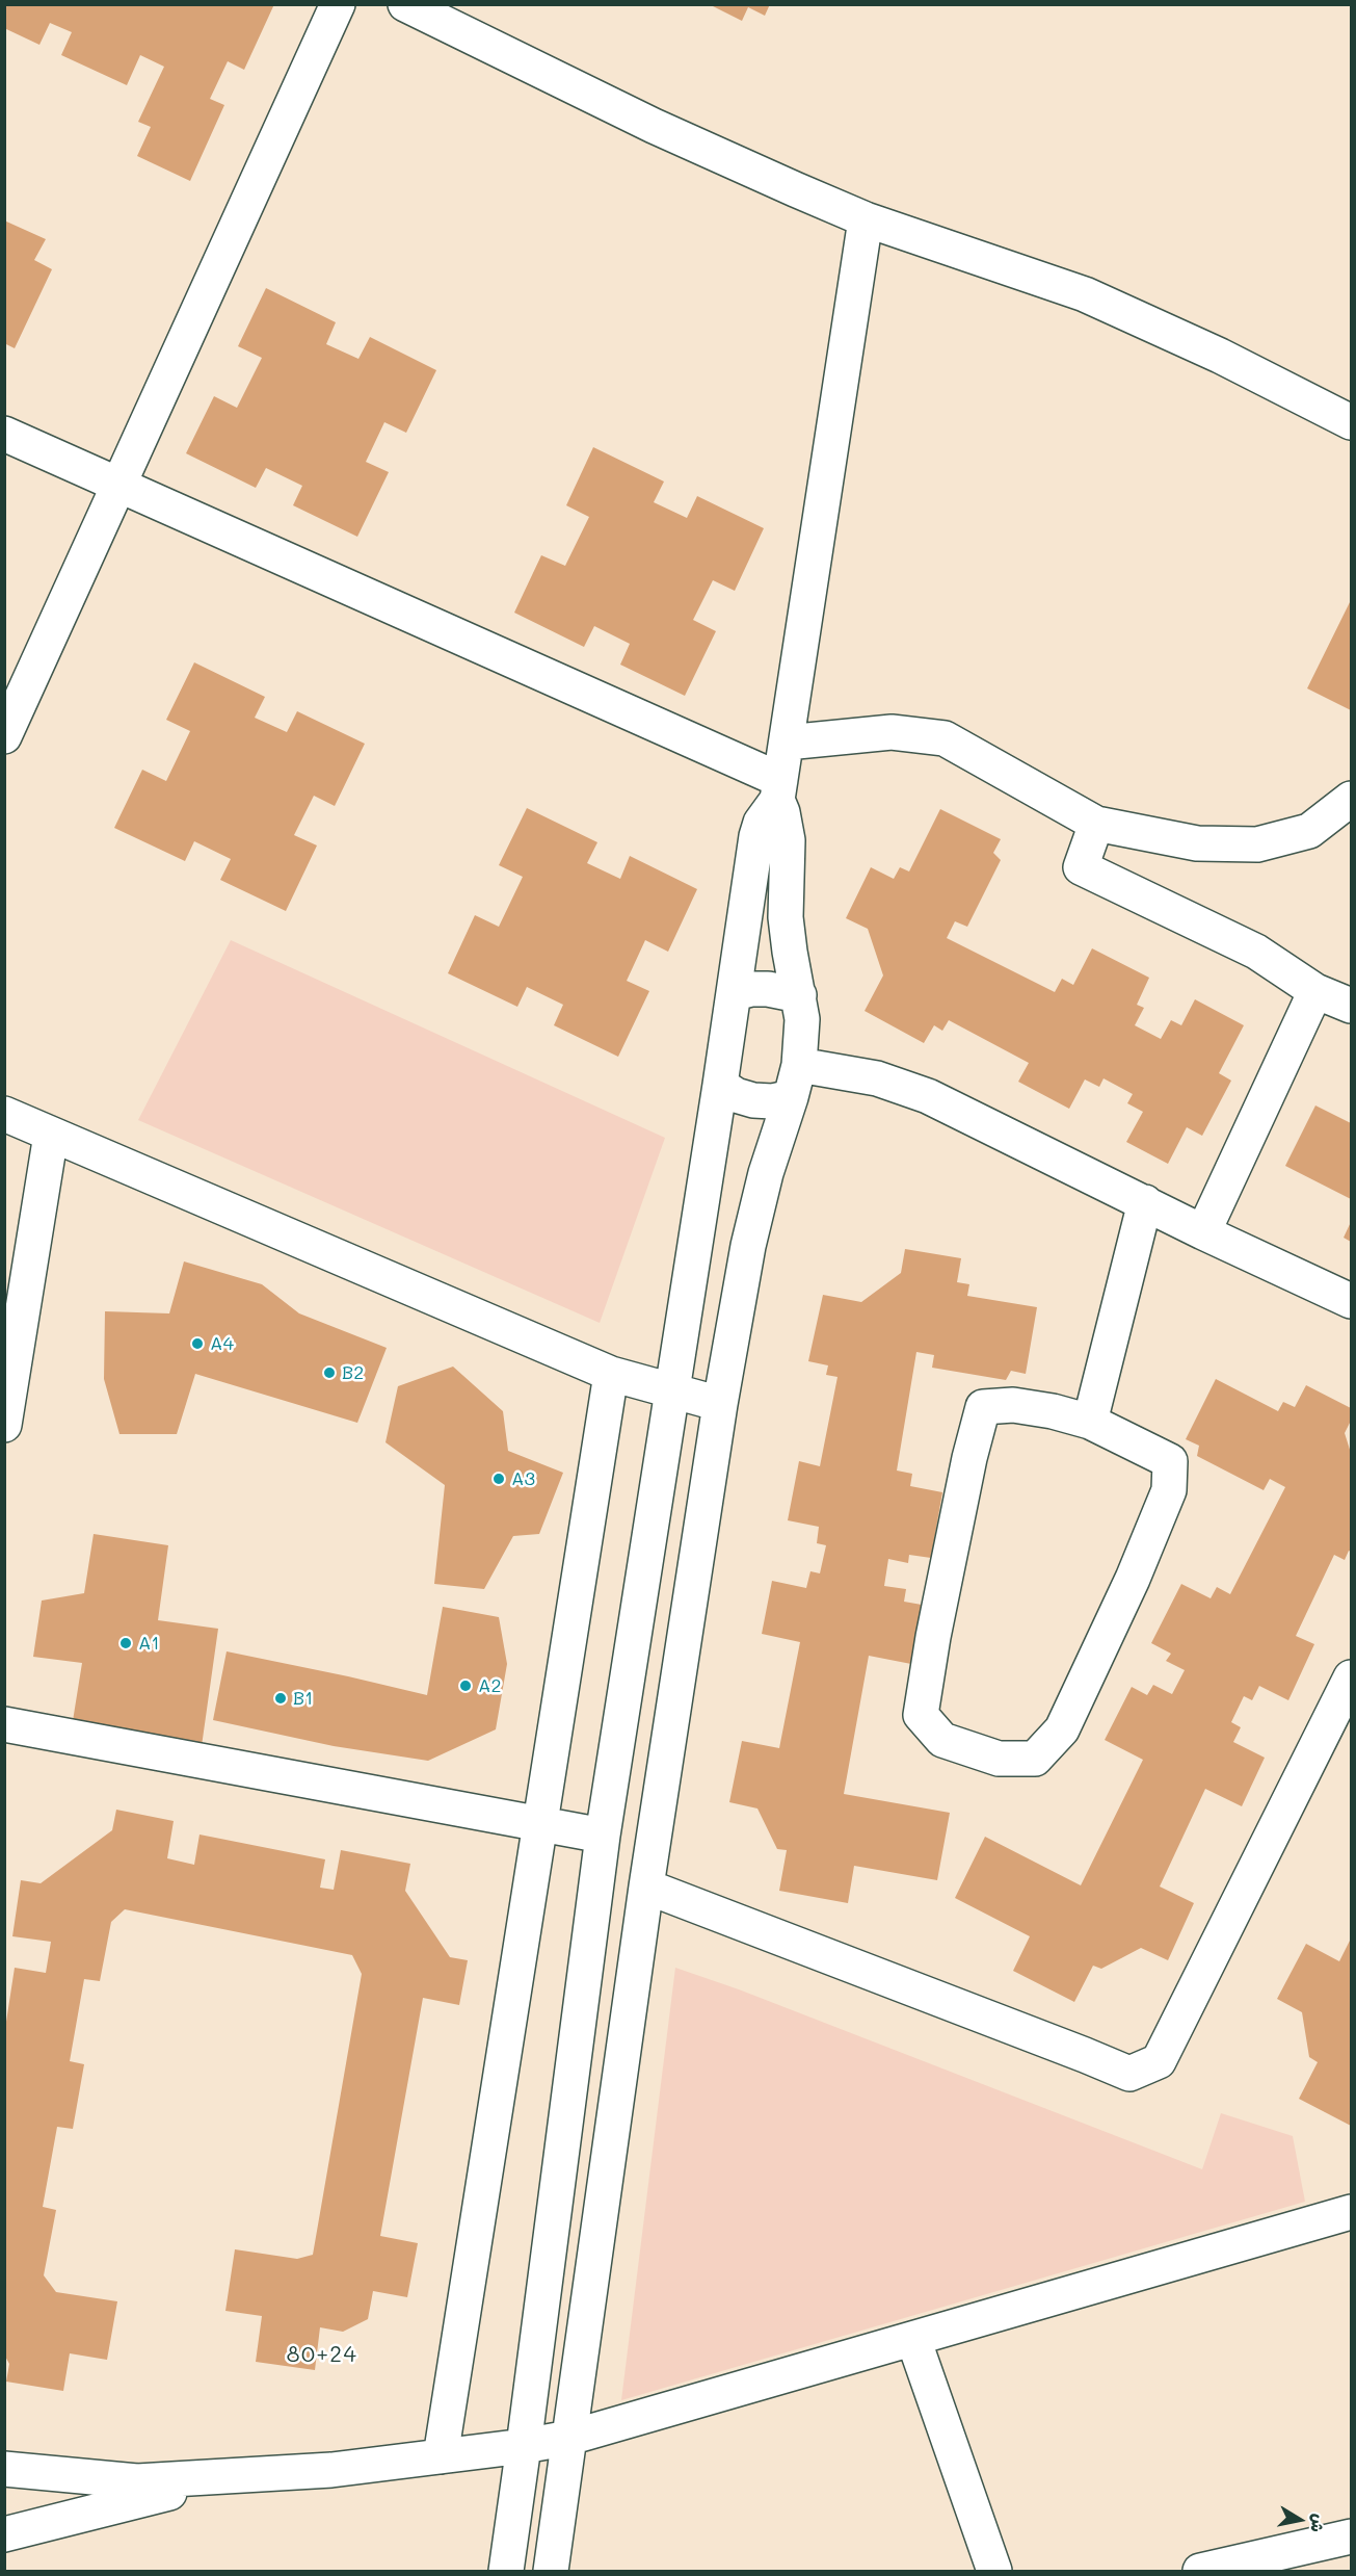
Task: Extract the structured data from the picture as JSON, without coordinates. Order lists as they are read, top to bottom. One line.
{"districts":["80+24"],"places":["A4","B2","A3","A1","A2","B1"],"north":"right"}
